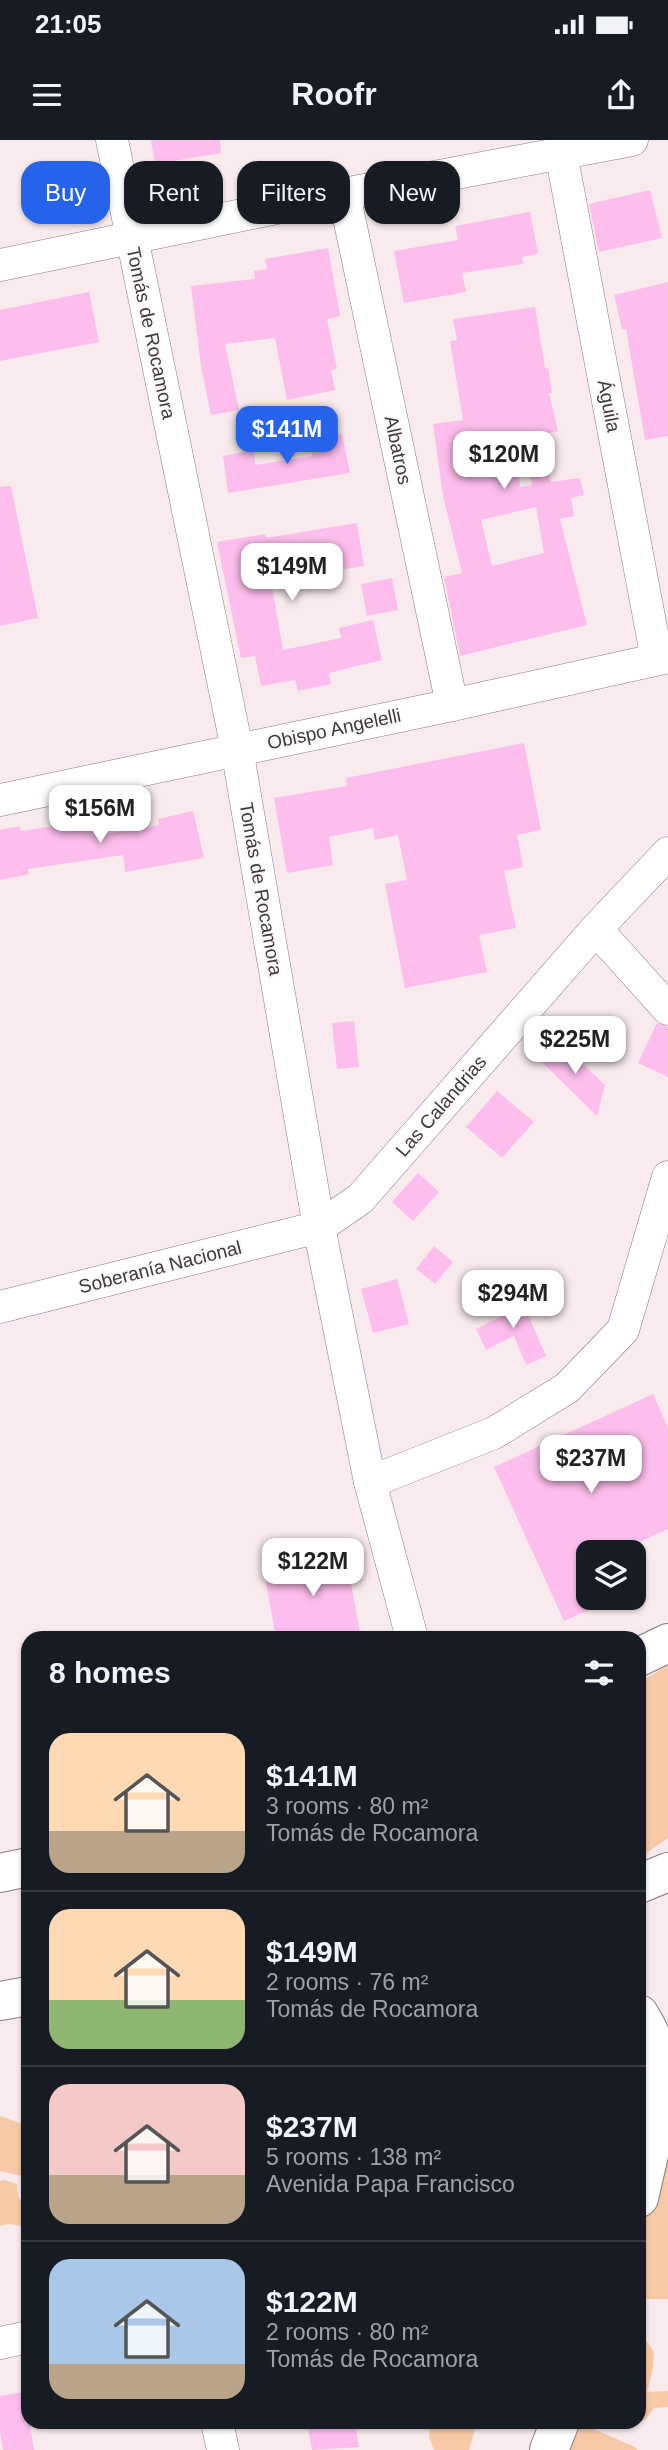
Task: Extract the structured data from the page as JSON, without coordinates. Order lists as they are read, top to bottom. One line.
{"streets":{"street":["Tomás de Rocamora","Águila","Albatros","Obispo Angelelli","Las Calandrias","Soberanía Nacional"]},"crossings":[["Tomás de Rocamora","Obispo Angelelli"],["Tomás de Rocamora","Las Calandrias"],["Tomás de Rocamora","Soberanía Nacional"],["Águila","Obispo Angelelli"],["Albatros","Obispo Angelelli"],["Las Calandrias","Soberanía Nacional"]],"page":{"status":"21:05","header":"Roofr","chip":["Buy","Rent","Filters","New"],"price":["$141M","$120M","$149M","$156M","$225M","$294M","$237M","$122M"],"heading":"8 homes","list":[{"name":"$141M","note":"3 rooms · 80 m² · Tomás de Rocamora"},{"name":"$149M","note":"2 rooms · 76 m² · Tomás de Rocamora"},{"name":"$237M","note":"5 rooms · 138 m² · Avenida Papa Francisco"},{"name":"$122M","note":"2 rooms · 80 m² · Tomás de Rocamora"}]}}
